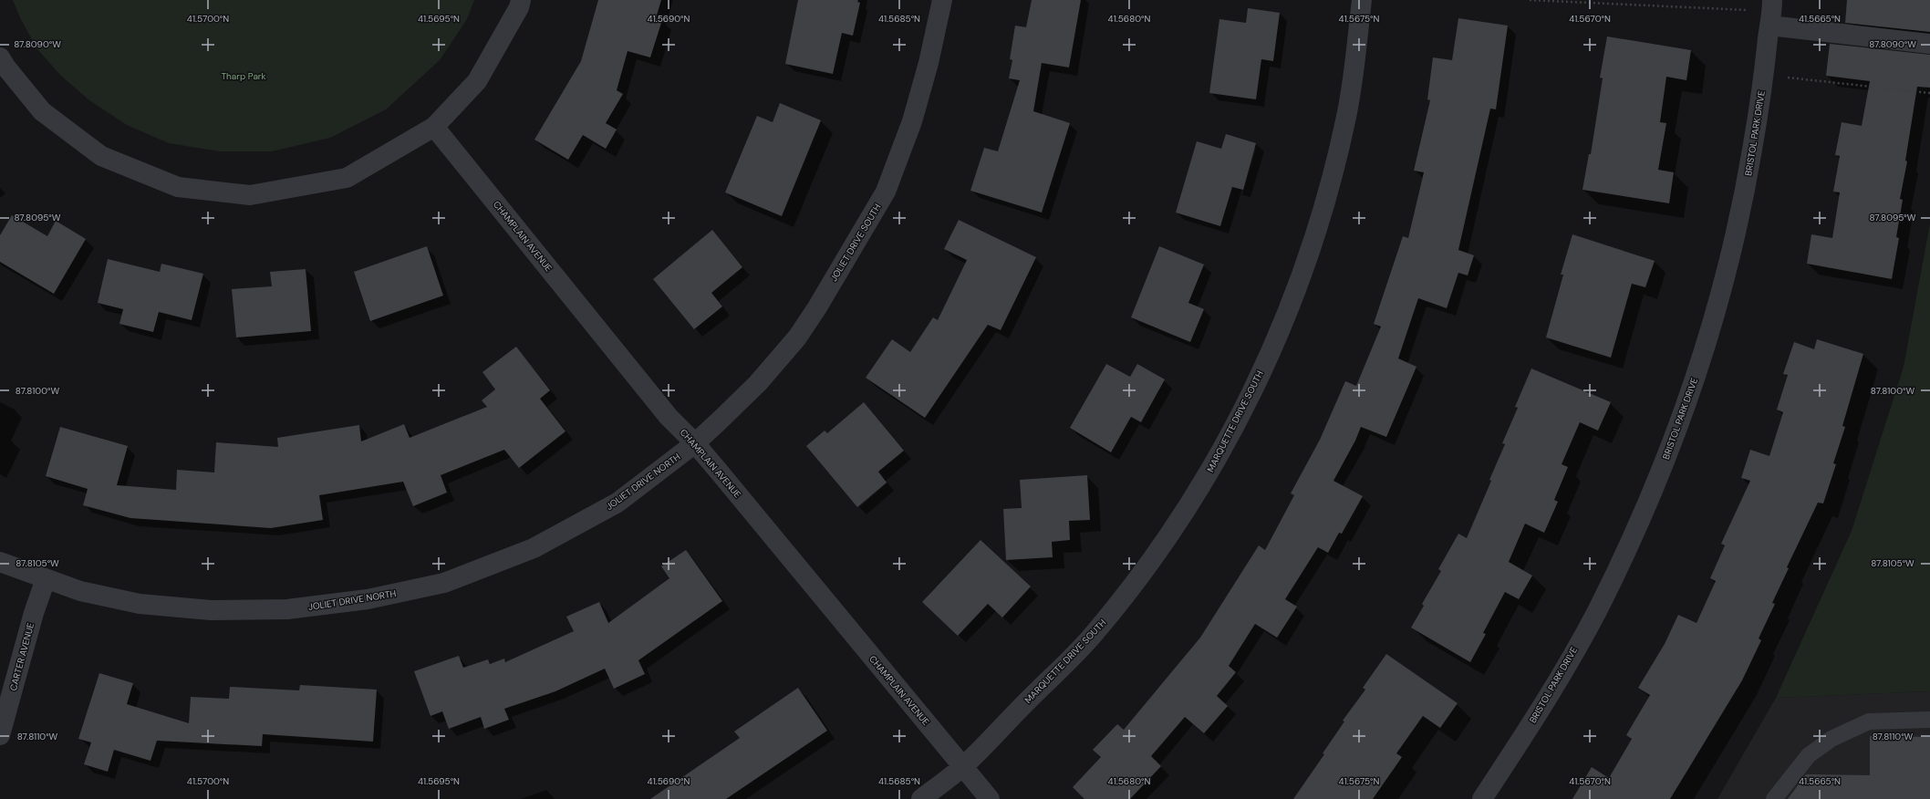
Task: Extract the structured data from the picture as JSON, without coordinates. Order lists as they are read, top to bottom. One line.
{"streets":{"street":["BRISTOL PARK DRIVE","CHAMPLAIN AVENUE","JOLIET DRIVE SOUTH","MARQUETTE DRIVE SOUTH","JOLIET DRIVE NORTH","CARTER AVENUE"]},"crossings":[["CHAMPLAIN AVENUE","JOLIET DRIVE SOUTH"],["CHAMPLAIN AVENUE","MARQUETTE DRIVE SOUTH"],["CHAMPLAIN AVENUE","JOLIET DRIVE NORTH"],["JOLIET DRIVE SOUTH","JOLIET DRIVE NORTH"],["JOLIET DRIVE NORTH","CARTER AVENUE"]],"parks":["Tharp Park"],"coordinates":["41.5700°N","41.5695°N","41.5690°N","41.5685°N","41.5680°N","41.5675°N","41.5670°N","41.5665°N","87.8090°W","87.8095°W","87.8100°W","87.8105°W","87.8110°W"]}
